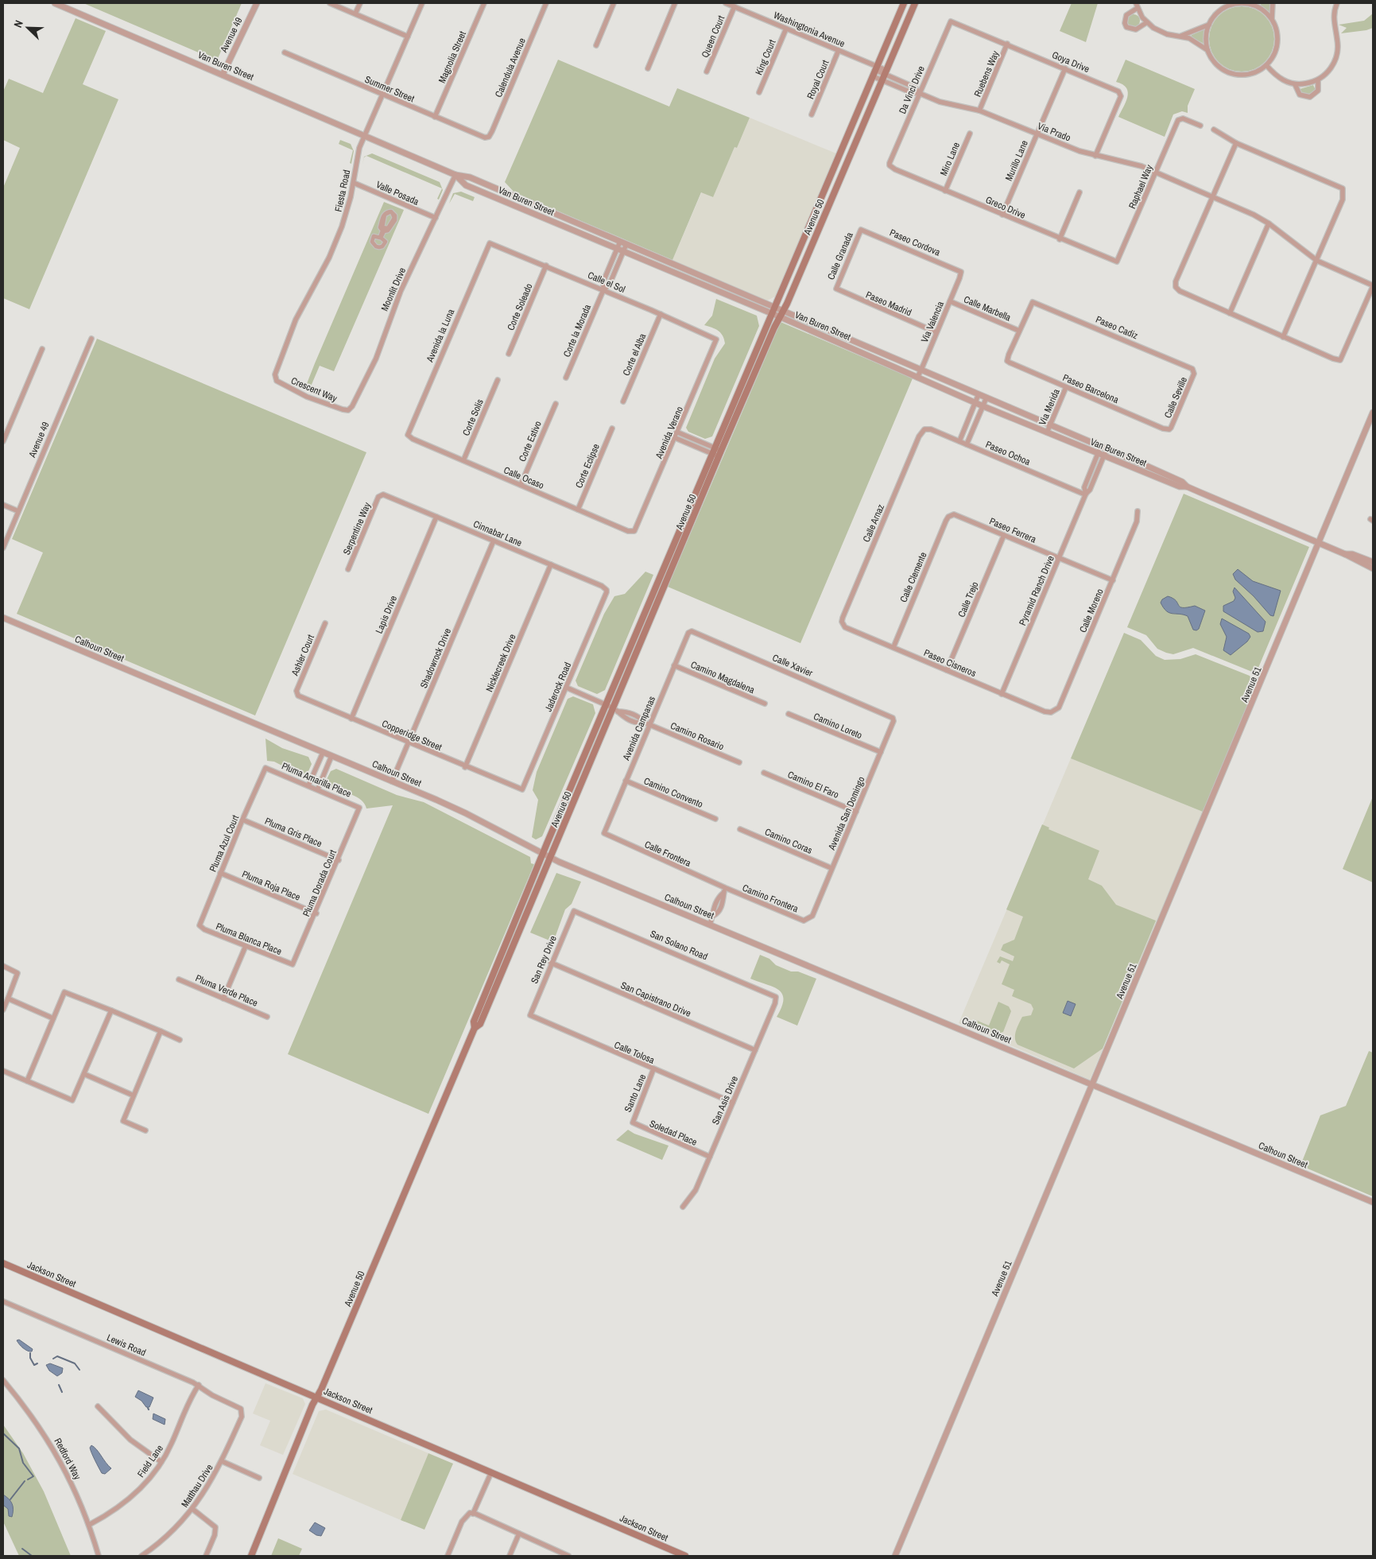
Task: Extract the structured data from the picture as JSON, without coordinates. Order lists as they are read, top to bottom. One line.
{"streets":{"main road":["Avenue 50","Jackson Street"],"street":["Washingtonia Avenue","Avenue 49","Queen Court","Magnolia Street","King Court","Goya Drive","Van Buren Street","Calendula Avenue","Ruebens Way","Royal Court","Summer Street","Da Vinci Drive","Via Prado","Miro Lane","Murillo Lane","Raphael Way","Fiesta Road","Valle Posada","Greco Drive","Paseo Cordova","Calle Granada","Calle el Sol","Moonlit Drive","Paseo Madrid","Corte Soleado","Calle Marbella","Via Valencia","Paseo Cadiz","Corte la Morada","Avenida la Luna","Corte el Alba","Paseo Barcelona","Crescent Way","Calle Seville","Via Merida","Corte Solis","Avenida Verano","Corte Estivo","Paseo Ochoa","Corte Eclipse","Calle Ocaso","Calle Arnaz","Serpentine Way","Paseo Ferrera","Cinnabar Lane","Calle Clemente","Pyramid Ranch Drive","Calle Trejo","Calle Moreno","Lapis Drive","Calhoun Street","Ashler Court","Shadowrock Drive","Nicklecreek Drive","Paseo Cisneros","Calle Xavier","Camino Magdalena","Avenue 51","Jaderock Road","Camino Loreto","Avenida Campanas","Copperidge Street","Camino Rosario","Pluma Amarilla Place","Camino El Faro","Camino Convento","Avenida San Domingo","Pluma Gris Place","Camino Coras","Pluma Azul Court","Calle Frontera","Pluma Dorada Court","Pluma Roja Place","Camino Frontera","Pluma Blanca Place","San Solano Road","San Rey Drive","Pluma Verde Place","San Capistrano Drive","Calle Tolosa","Santo Lane","San Asis Drive","Soledad Place","Lewis Road","Redford Way","Field Lane","Matthau Drive"]},"crossings":[["Washingtonia Avenue","Queen Court"],["Washingtonia Avenue","King Court"],["Washingtonia Avenue","Royal Court"],["Washingtonia Avenue","Via Prado"],["Washingtonia Avenue","Avenue 50"],["Avenue 49","Van Buren Street"],["Magnolia Street","Summer Street"],["Goya Drive","Ruebens Way"],["Goya Drive","Da Vinci Drive"],["Goya Drive","Via Prado"],["Goya Drive","Murillo Lane"],["Van Buren Street","Fiesta Road"],["Van Buren Street","Avenue 50"],["Van Buren Street","Moonlit Drive"],["Van Buren Street","Via Valencia"],["Van Buren Street","Corte la Morada"],["Van Buren Street","Via Merida"],["Van Buren Street","Pyramid Ranch Drive"],["Van Buren Street","Avenue 51"],["Calendula Avenue","Summer Street"],["Ruebens Way","Via Prado"],["Summer Street","Fiesta Road"],["Da Vinci Drive","Via Prado"],["Da Vinci Drive","Greco Drive"],["Via Prado","Murillo Lane"],["Via Prado","Raphael Way"],["Via Prado","Avenue 50"],["Miro Lane","Greco Drive"],["Murillo Lane","Greco Drive"],["Raphael Way","Greco Drive"],["Fiesta Road","Valle Posada"],["Fiesta Road","Crescent Way"],["Valle Posada","Moonlit Drive"],["Avenue 50","Calhoun Street"],["Avenue 50","Camino Rosario"],["Avenue 50","Jackson Street"],["Paseo Cordova","Calle Granada"],["Paseo Cordova","Via Valencia"],["Calle Granada","Paseo Madrid"],["Calle el Sol","Corte Soleado"],["Calle el Sol","Corte la Morada"],["Calle el Sol","Avenida la Luna"],["Calle el Sol","Corte el Alba"],["Calle el Sol","Avenida Verano"],["Moonlit Drive","Crescent Way"],["Paseo Madrid","Via Valencia"],["Calle Marbella","Via Valencia"],["Calle Marbella","Paseo Cadiz"],["Calle Marbella","Paseo Barcelona"],["Paseo Cadiz","Paseo Barcelona"],["Paseo Cadiz","Calle Seville"],["Avenida la Luna","Calle Ocaso"],["Paseo Barcelona","Calle Seville"],["Paseo Barcelona","Via Merida"],["Corte Solis","Calle Ocaso"],["Avenida Verano","Calle Ocaso"],["Corte Estivo","Calle Ocaso"],["Paseo Ochoa","Calle Arnaz"],["Paseo Ochoa","Pyramid Ranch Drive"],["Corte Eclipse","Calle Ocaso"],["Calle Arnaz","Paseo Cisneros"],["Serpentine Way","Cinnabar Lane"],["Paseo Ferrera","Calle Clemente"],["Paseo Ferrera","Pyramid Ranch Drive"],["Paseo Ferrera","Calle Trejo"],["Paseo Ferrera","Calle Moreno"],["Cinnabar Lane","Lapis Drive"],["Cinnabar Lane","Shadowrock Drive"],["Cinnabar Lane","Nicklecreek Drive"],["Cinnabar Lane","Jaderock Road"],["Calle Clemente","Paseo Cisneros"],["Pyramid Ranch Drive","Paseo Cisneros"],["Calle Trejo","Paseo Cisneros"],["Calle Moreno","Paseo Cisneros"],["Lapis Drive","Copperidge Street"],["Calhoun Street","Shadowrock Drive"],["Calhoun Street","Avenue 51"],["Ashler Court","Copperidge Street"],["Shadowrock Drive","Copperidge Street"],["Nicklecreek Drive","Copperidge Street"],["Calle Xavier","Avenida Campanas"],["Calle Xavier","Avenida San Domingo"],["Camino Magdalena","Avenida Campanas"],["Jaderock Road","Copperidge Street"],["Jaderock Road","Camino Rosario"],["Camino Loreto","Avenida San Domingo"],["Avenida Campanas","Camino Rosario"],["Avenida Campanas","Camino Convento"],["Avenida Campanas","Calle Frontera"],["Pluma Amarilla Place","Pluma Azul Court"],["Pluma Amarilla Place","Pluma Dorada Court"],["Camino El Faro","Avenida San Domingo"],["Avenida San Domingo","Camino Coras"],["Avenida San Domingo","Camino Frontera"],["Pluma Gris Place","Pluma Azul Court"],["Pluma Gris Place","Pluma Dorada Court"],["Pluma Azul Court","Pluma Roja Place"],["Pluma Azul Court","Pluma Blanca Place"],["Calle Frontera","Camino Frontera"],["Pluma Dorada Court","Pluma Roja Place"],["Pluma Dorada Court","Pluma Blanca Place"],["San Solano Road","San Rey Drive"],["San Solano Road","San Asis Drive"],["San Rey Drive","San Capistrano Drive"],["San Rey Drive","Calle Tolosa"],["San Capistrano Drive","San Asis Drive"],["Calle Tolosa","Santo Lane"],["Calle Tolosa","San Asis Drive"],["Santo Lane","Soledad Place"],["San Asis Drive","Soledad Place"],["Lewis Road","Field Lane"],["Lewis Road","Matthau Drive"],["Redford Way","Field Lane"]],"north":"top left"}
